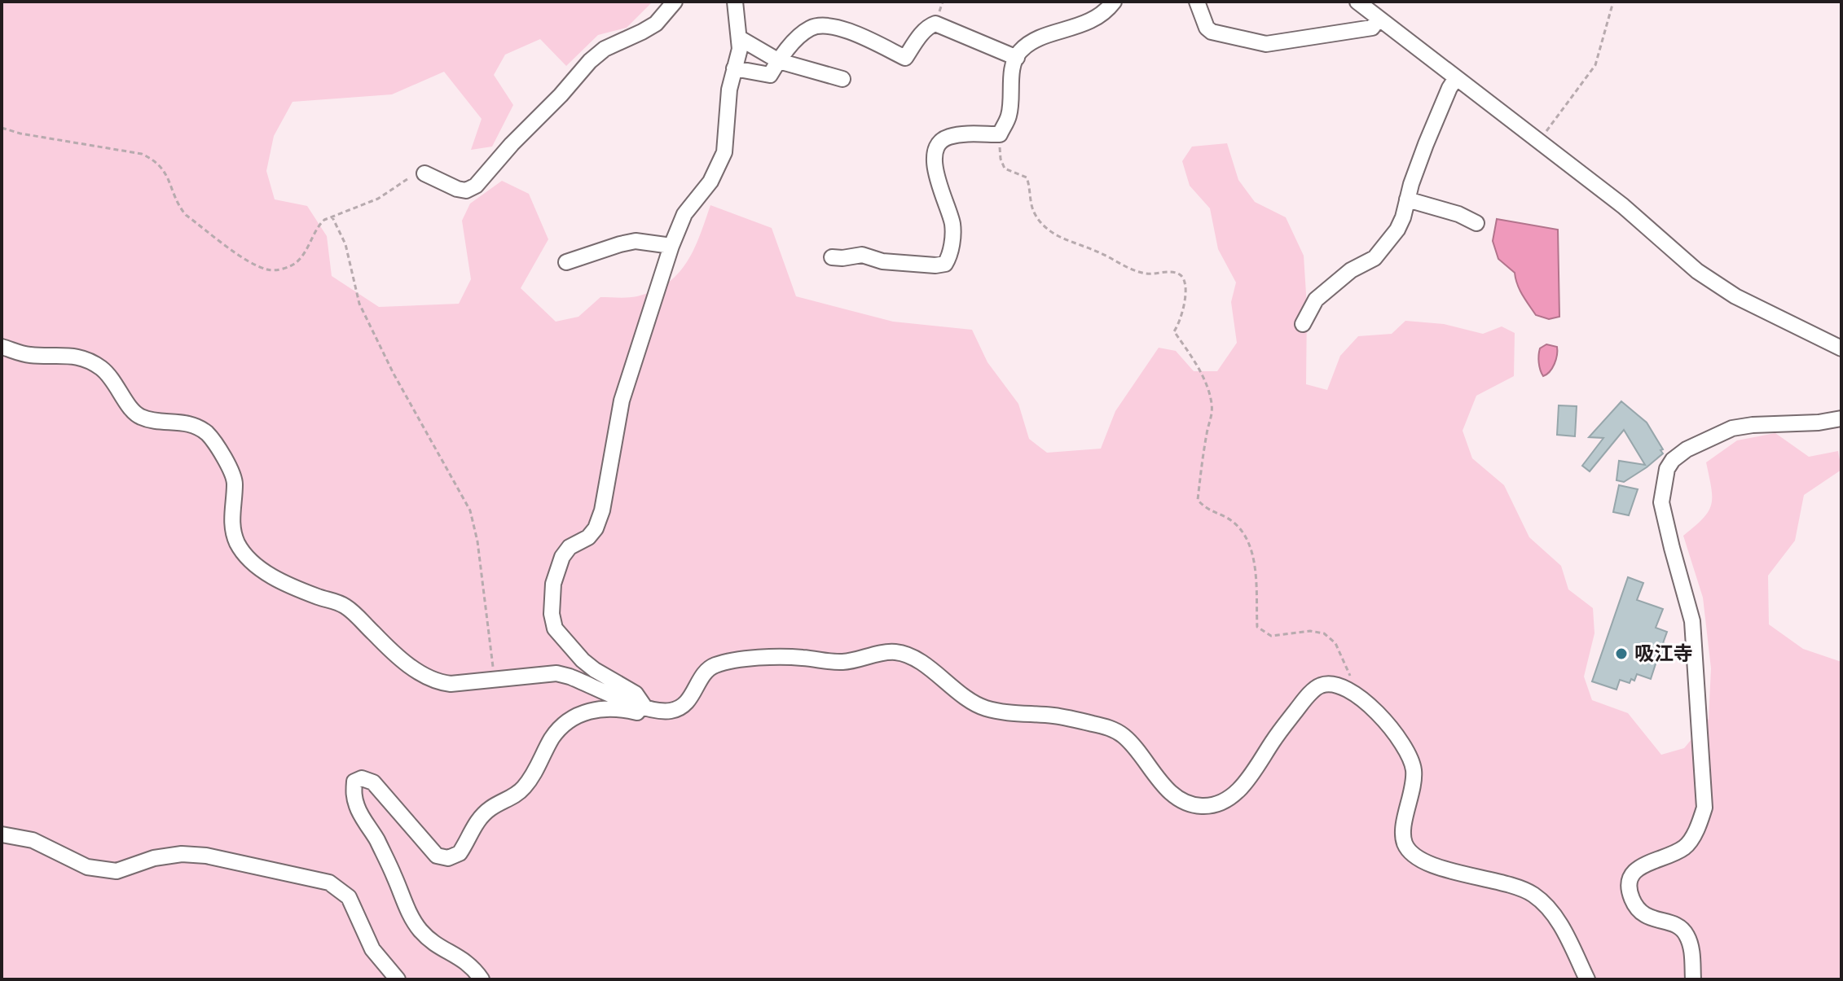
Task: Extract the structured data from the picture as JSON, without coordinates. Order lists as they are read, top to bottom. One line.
{"places":["吸江寺"]}
